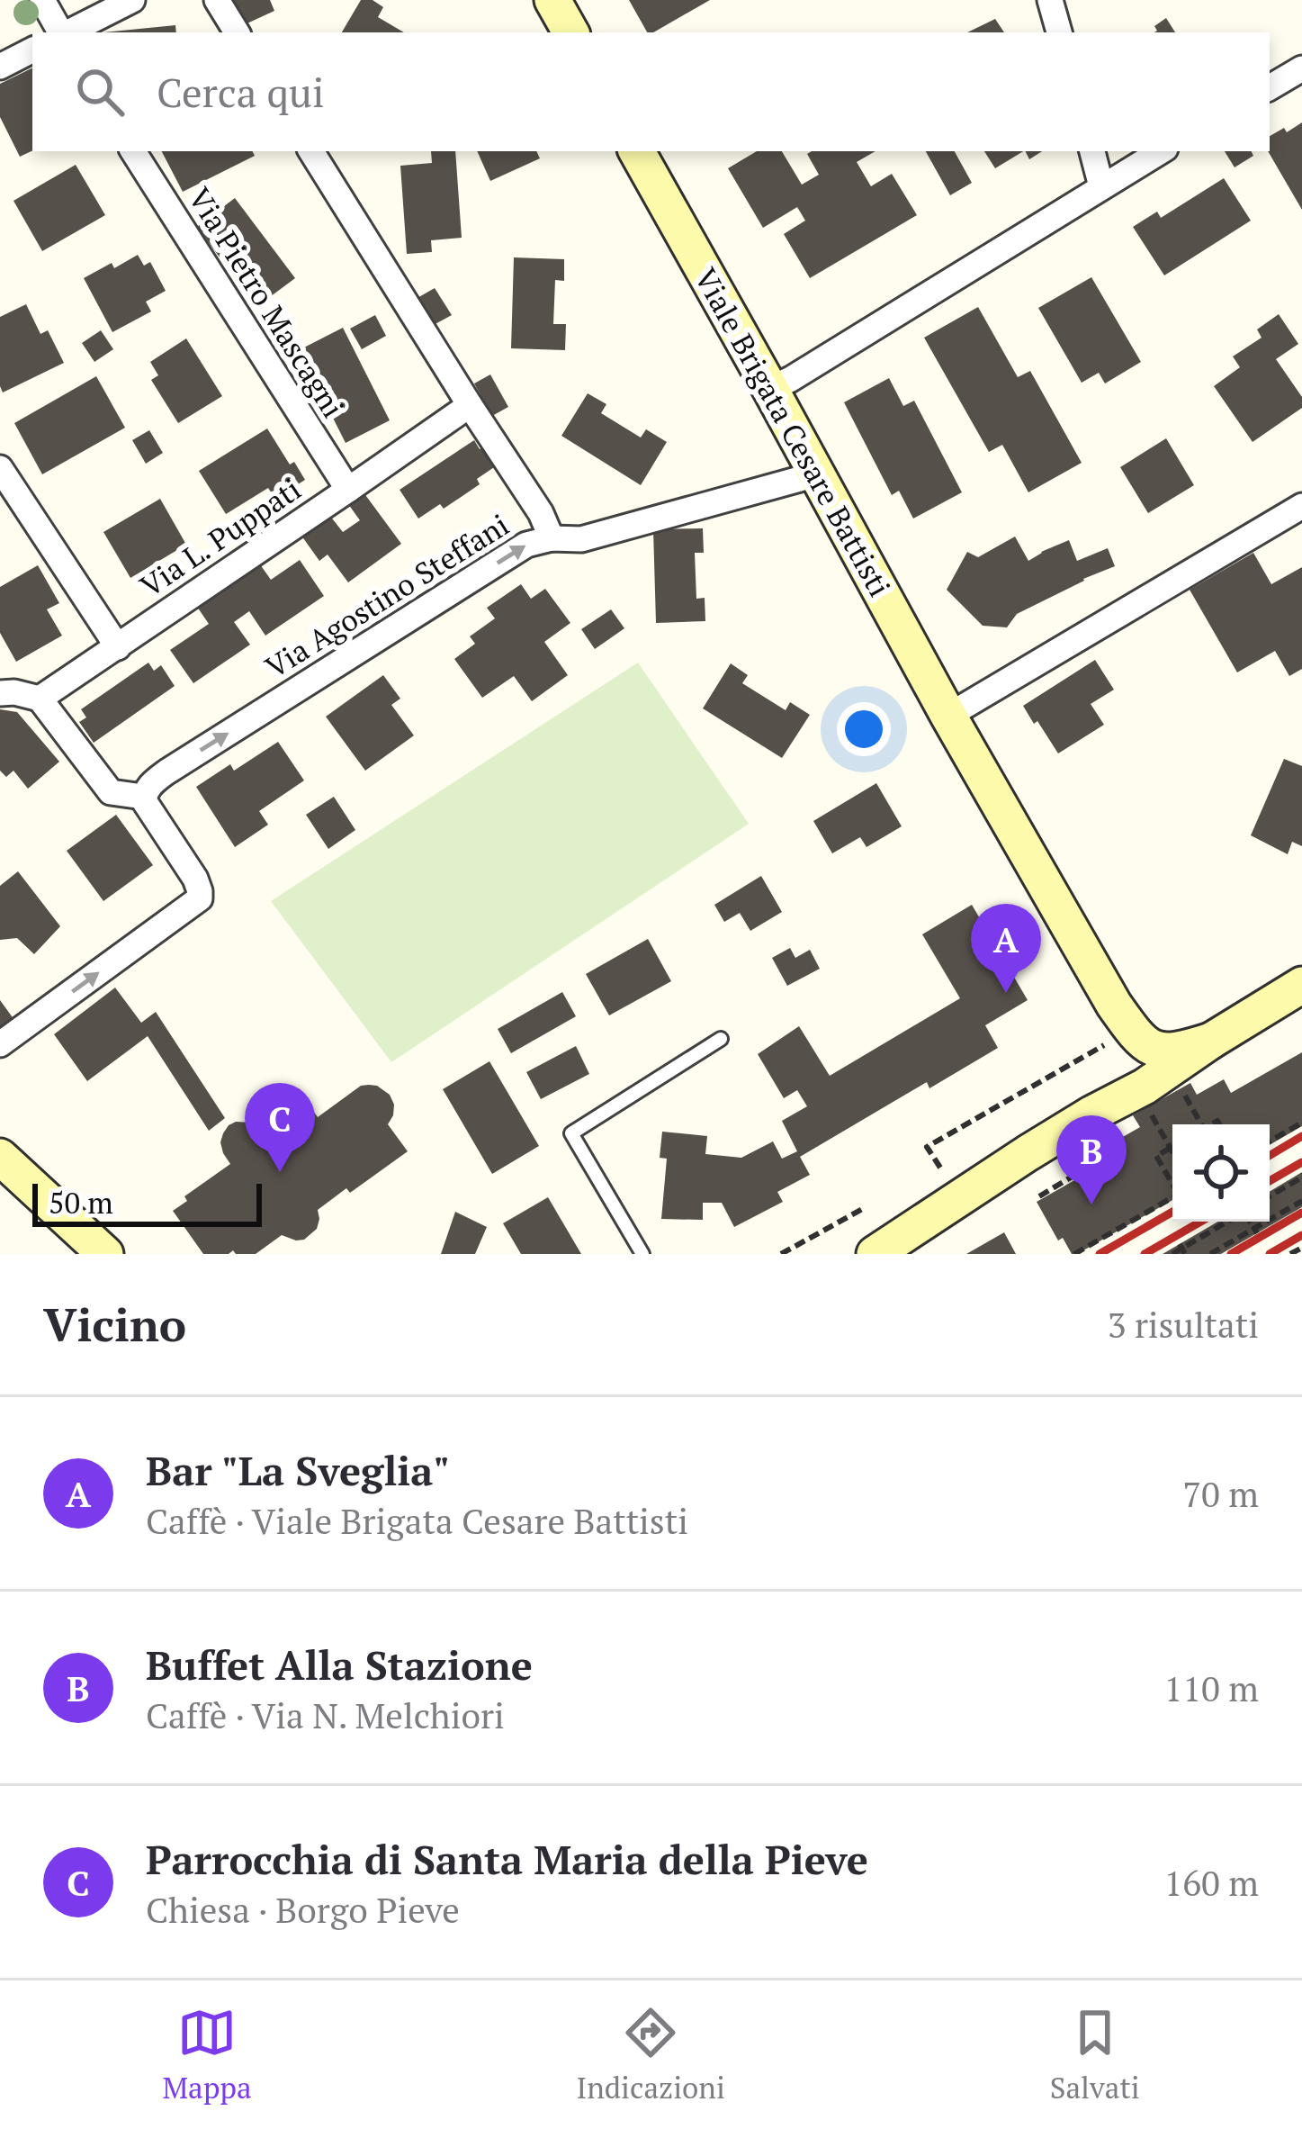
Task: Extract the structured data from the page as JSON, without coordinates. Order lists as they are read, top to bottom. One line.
{"streets":{"street":["Via Pietro Mascagni","Viale Brigata Cesare Battisti","Via L. Puppati","Via Agostino Steffani"]},"crossings":[["Via Pietro Mascagni","Via L. Puppati"],["Viale Brigata Cesare Battisti","Via Agostino Steffani"]],"one_way":["Via Agostino Steffani"],"scale_bar":"50 m","page":{"search":"Cerca qui","pins":["A","C","B"],"scale":"50 m","heading":["Vicino","3 risultati"],"list":[{"mark":"A","name":"Bar \"La Sveglia\"","note":"Caffè · Viale Brigata Cesare Battisti","value":"70 m"},{"mark":"B","name":"Buffet Alla Stazione","note":"Caffè · Via N. Melchiori","value":"110 m"},{"mark":"C","name":"Parrocchia di Santa Maria della Pieve","note":"Chiesa · Borgo Pieve","value":"160 m"}],"nav":["Mappa","Indicazioni","Salvati"]}}
